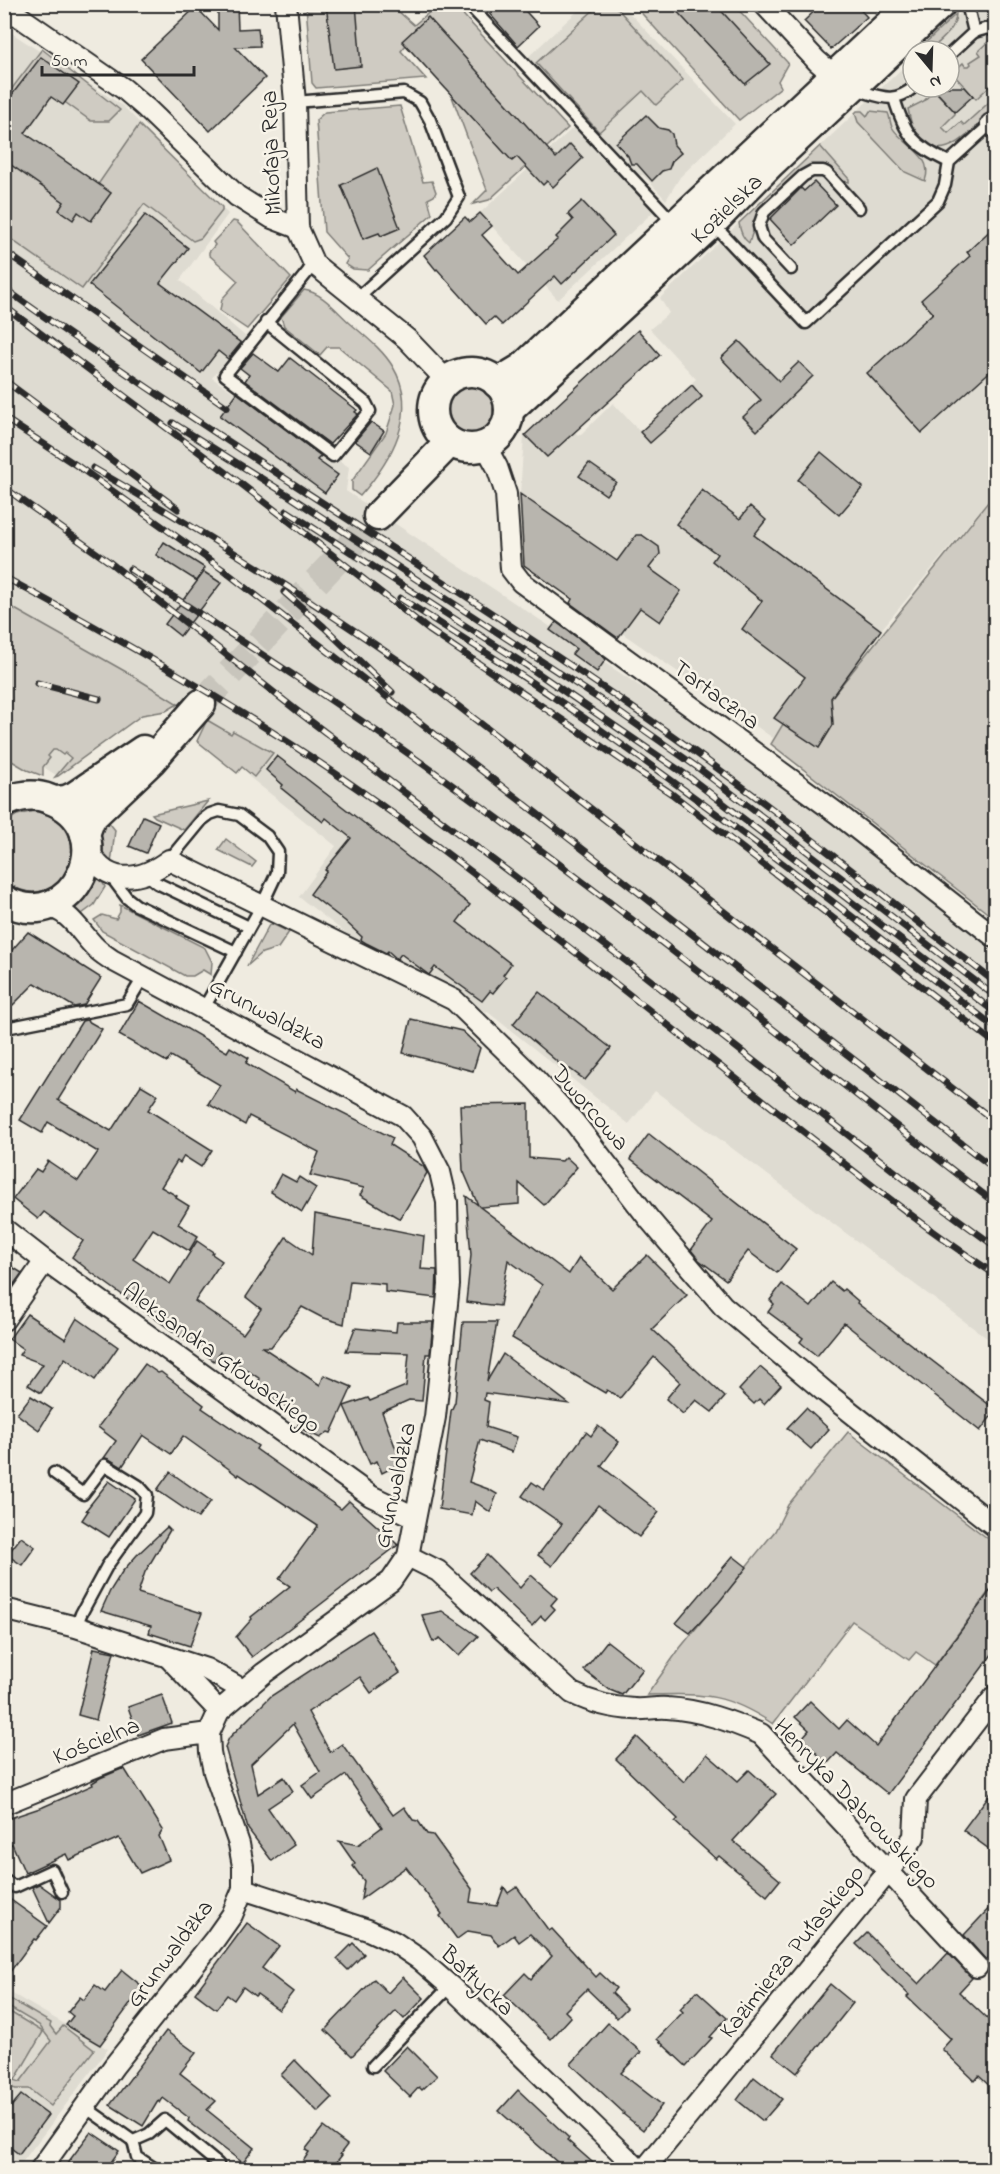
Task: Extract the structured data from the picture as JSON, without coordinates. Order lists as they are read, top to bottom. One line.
{"streets":{"main road":["Kozielska"],"street":["Mikołaja Reja","Tartaczna","Grunwaldzka","Dworcowa","Aleksandra Głowackiego","Kościelna","Henryka Dąbrowskiego","Kazimierza Pułaskiego","Bałtycka"]},"crossings":[["Mikołaja Reja","Kozielska"],["Mikołaja Reja","Tartaczna"],["Kozielska","Tartaczna"],["Grunwaldzka","Aleksandra Głowackiego"],["Grunwaldzka","Kościelna"],["Grunwaldzka","Henryka Dąbrowskiego"],["Grunwaldzka","Bałtycka"],["Henryka Dąbrowskiego","Kazimierza Pułaskiego"]],"scale_bar":"50 m","north":"bottom"}
